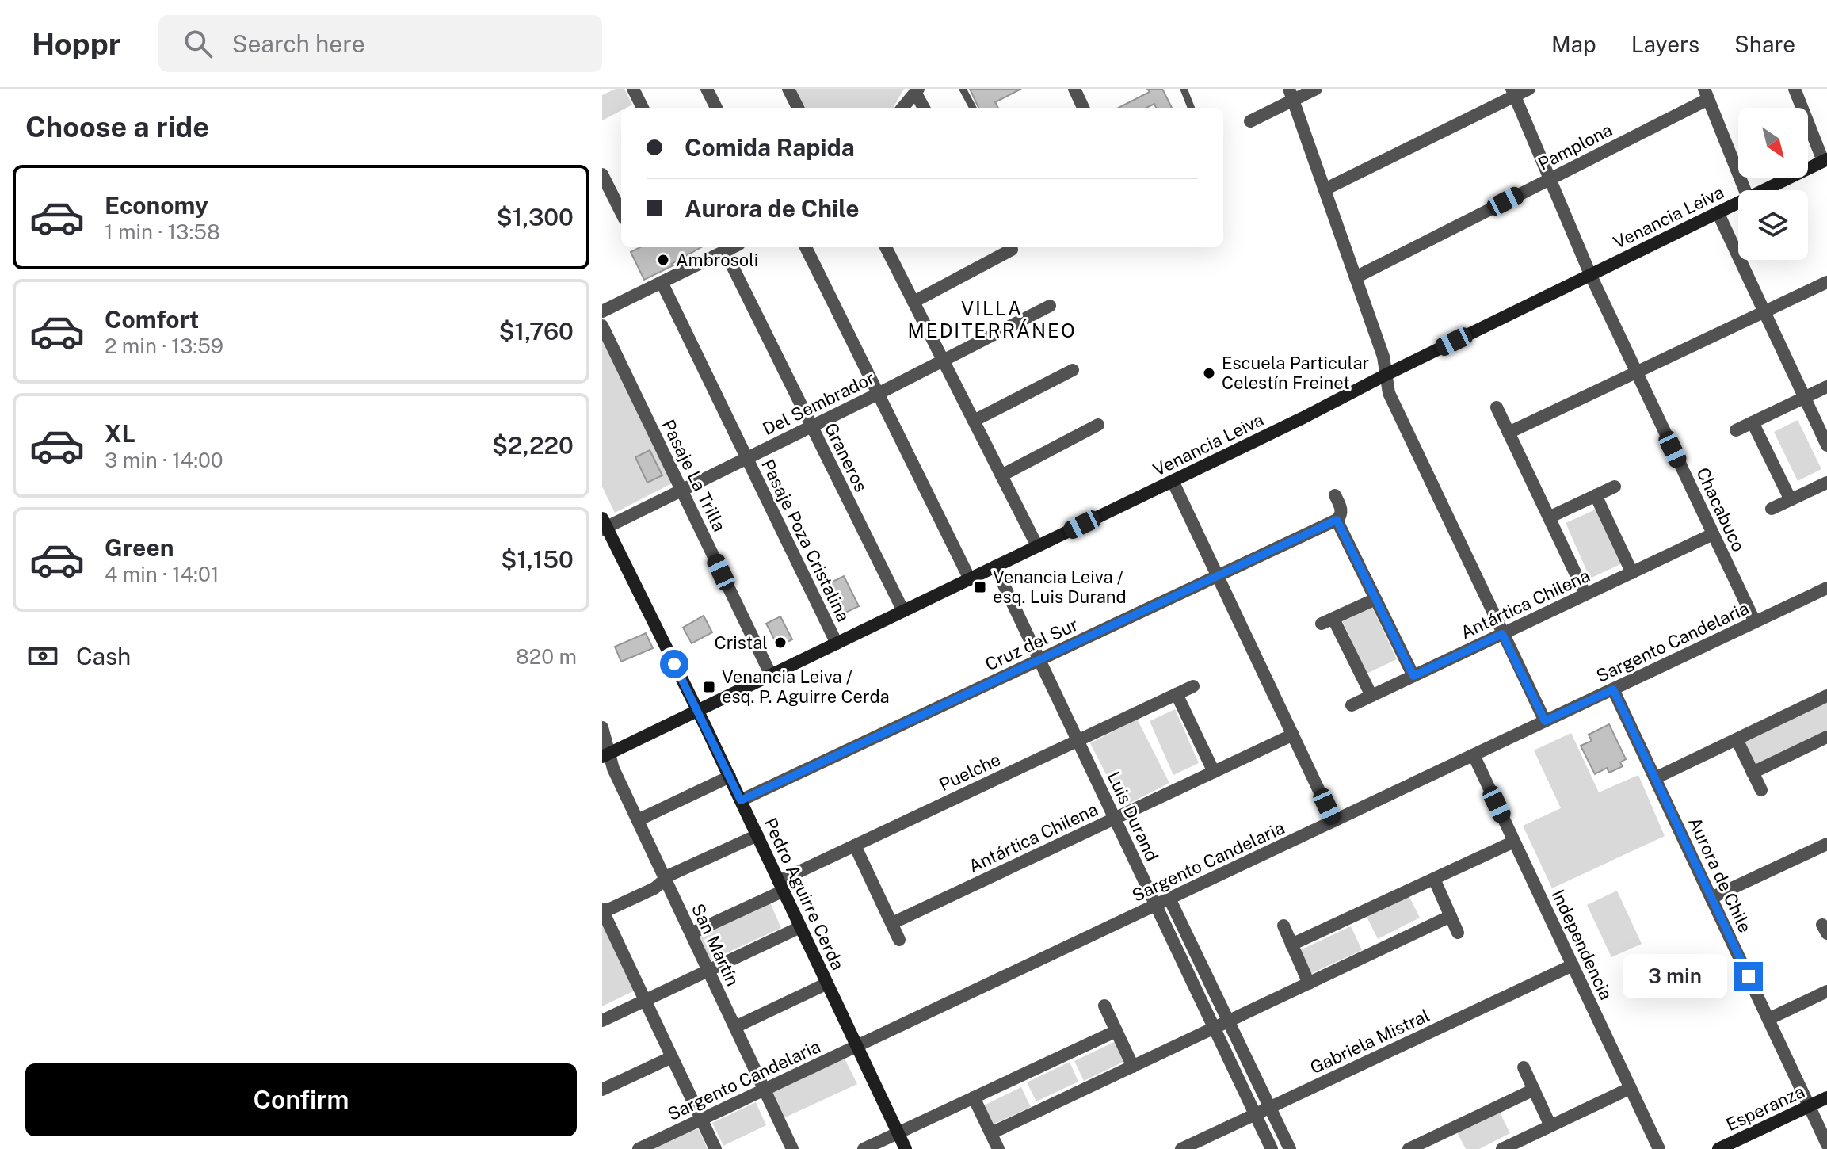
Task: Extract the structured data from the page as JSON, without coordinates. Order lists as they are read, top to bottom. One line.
{"streets":{"street":["Pamplona","Venancia Leiva","Del Sembrador","Graneros","Pasaje La Trilla","Chacabuco","Pasaje Poza Cristalina","Antártica Chilena","Sargento Candelaria","Cruz del Sur","Puelche","Luis Durand","Aurora de Chile","Pedro Aguirre Cerda","San Martín","Independencia","Gabriela Mistral","Esperanza"]},"crossings":[["Pamplona","Chacabuco"],["Venancia Leiva","Graneros"],["Venancia Leiva","Pasaje La Trilla"],["Venancia Leiva","Chacabuco"],["Venancia Leiva","Pasaje Poza Cristalina"],["Venancia Leiva","Luis Durand"],["Venancia Leiva","Pedro Aguirre Cerda"],["Venancia Leiva","San Martín"],["Del Sembrador","Graneros"],["Del Sembrador","Pasaje La Trilla"],["Del Sembrador","Pasaje Poza Cristalina"],["Del Sembrador","Pedro Aguirre Cerda"],["Chacabuco","Antártica Chilena"],["Chacabuco","Sargento Candelaria"],["Antártica Chilena","Luis Durand"],["Sargento Candelaria","Luis Durand"],["Sargento Candelaria","Aurora de Chile"],["Sargento Candelaria","Pedro Aguirre Cerda"],["Sargento Candelaria","San Martín"],["Sargento Candelaria","Independencia"],["Cruz del Sur","Luis Durand"],["Cruz del Sur","Pedro Aguirre Cerda"],["Puelche","Luis Durand"],["Puelche","Pedro Aguirre Cerda"],["Puelche","San Martín"],["Luis Durand","Gabriela Mistral"],["Aurora de Chile","Esperanza"],["Independencia","Gabriela Mistral"]],"districts":["VILLA MEDITERRÁNEO"],"places":{"other":["Ambrosoli","Escuela Particular Celestín Freinet","Cristal"],"transit":["Venancia Leiva / esq. Luis Durand","Venancia Leiva / esq. P. Aguirre Cerda"]},"north":"bottom right","page":{"header":"Hoppr","search":"Search here","nav":["Map","Layers","Share"],"heading":"Choose a ride","banner":["Comida Rapida","Aurora de Chile"],"list":[{"name":"Economy","note":"1 min · 13:58","value":"$1,300"},{"name":"Comfort","note":"2 min · 13:59","value":"$1,760"},{"name":"XL","note":"3 min · 14:00","value":"$2,220"},{"name":"Green","note":"4 min · 14:01","value":"$1,150"}],"pay":["Cash","820 m"],"bubble":"3 min","buttons":"Confirm"}}
